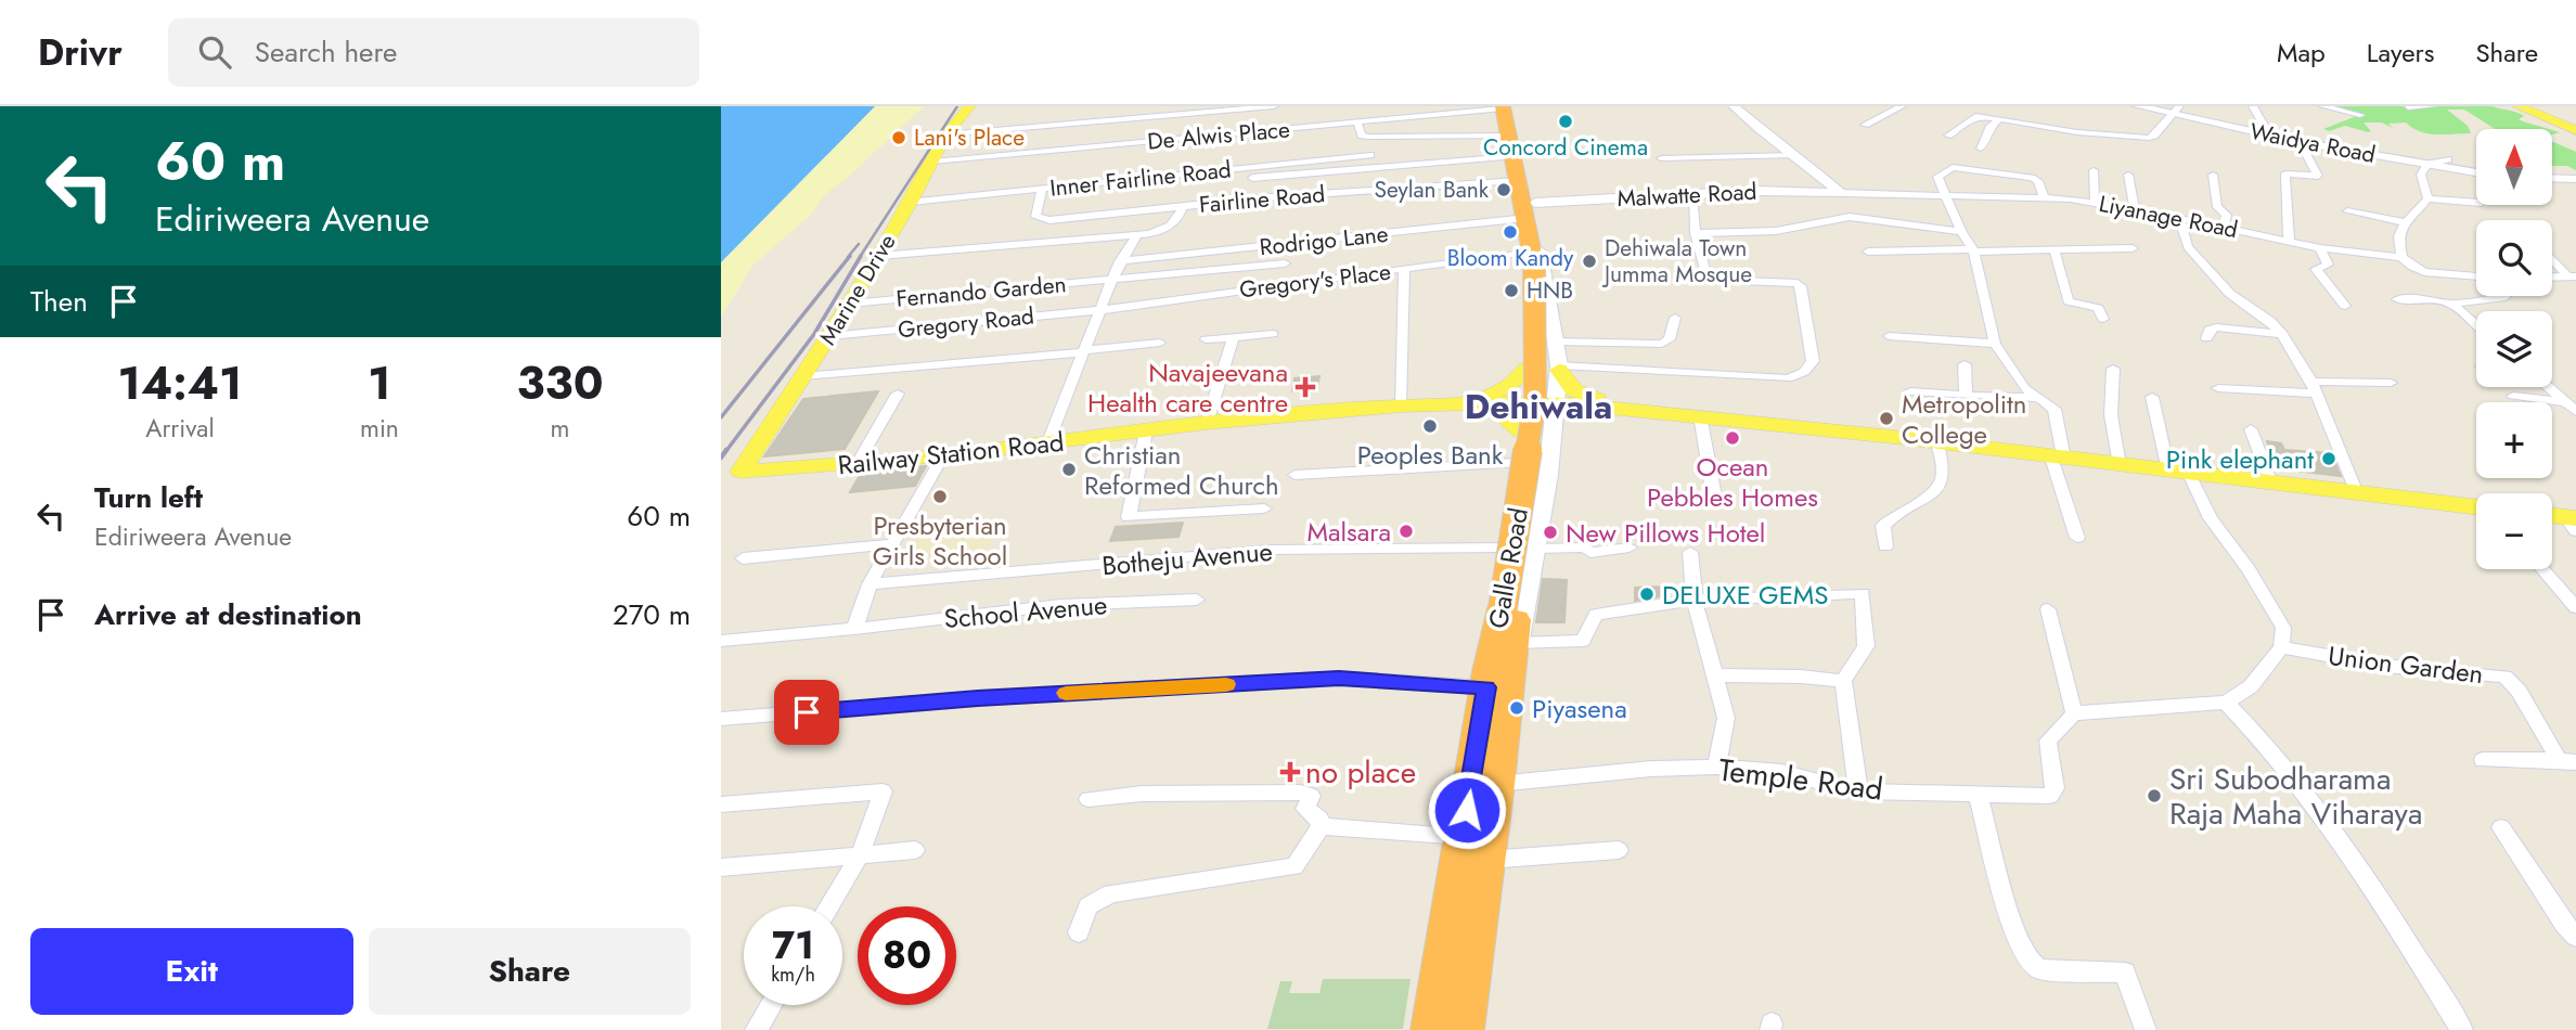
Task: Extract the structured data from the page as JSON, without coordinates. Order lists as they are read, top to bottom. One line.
{"streets":{"highway":["Galle Road"],"main road":["Marine Drive","Railway Station Road"],"street":["De Alwis Place","Waidya Road","Inner Fairline Road","Malwatte Road","Fairline Road","Liyanage Road","Rodrigo Lane","Gregory's Place","Fernando Garden","Gregory Road","Botheju Avenue","School Avenue","Union Garden","Temple Road"]},"crossings":[["De Alwis Place","Marine Drive"],["De Alwis Place","Galle Road"],["Inner Fairline Road","Fairline Road"],["Inner Fairline Road","Marine Drive"],["Malwatte Road","Liyanage Road"],["Malwatte Road","Rodrigo Lane"],["Malwatte Road","Galle Road"],["Fairline Road","Galle Road"],["Rodrigo Lane","Galle Road"],["Gregory's Place","Gregory Road"],["Gregory's Place","Galle Road"],["Marine Drive","Fernando Garden"],["Marine Drive","Gregory Road"],["Marine Drive","Railway Station Road"],["Galle Road","Temple Road"]],"districts":["Dehiwala"],"places":{"other":["Concord Cinema","Lani's Place","Seylan Bank","Bloom Kandy","Dehiwala Town Jumma Mosque","HNB","Metropolitn College","Peoples Bank","Ocean Pebbles Homes","Pink elephant","Christian Reformed Church","Presbyterian Girls School","Malsara","New Pillows Hotel","DELUXE GEMS","Piyasena","Sri Subodharama Raja Maha Viharaya"],"health":["Navajeevana Health care centre","no place"]},"north":"top","page":{"header":"Drivr","search":"Search here","nav":["Map","Layers","Share"],"turn":["60 m","Ediriweera Avenue"],"map_buttons":["+","−"],"then":"Then","eta":["14:41","Arrival","1","min","330","m"],"list":[{"name":"Turn left","note":"Ediriweera Avenue","value":"60 m"},{"name":"Arrive at destination","value":"270 m"}],"speed":"71 km/h","limit":"80","buttons":["Exit","Share"]}}
